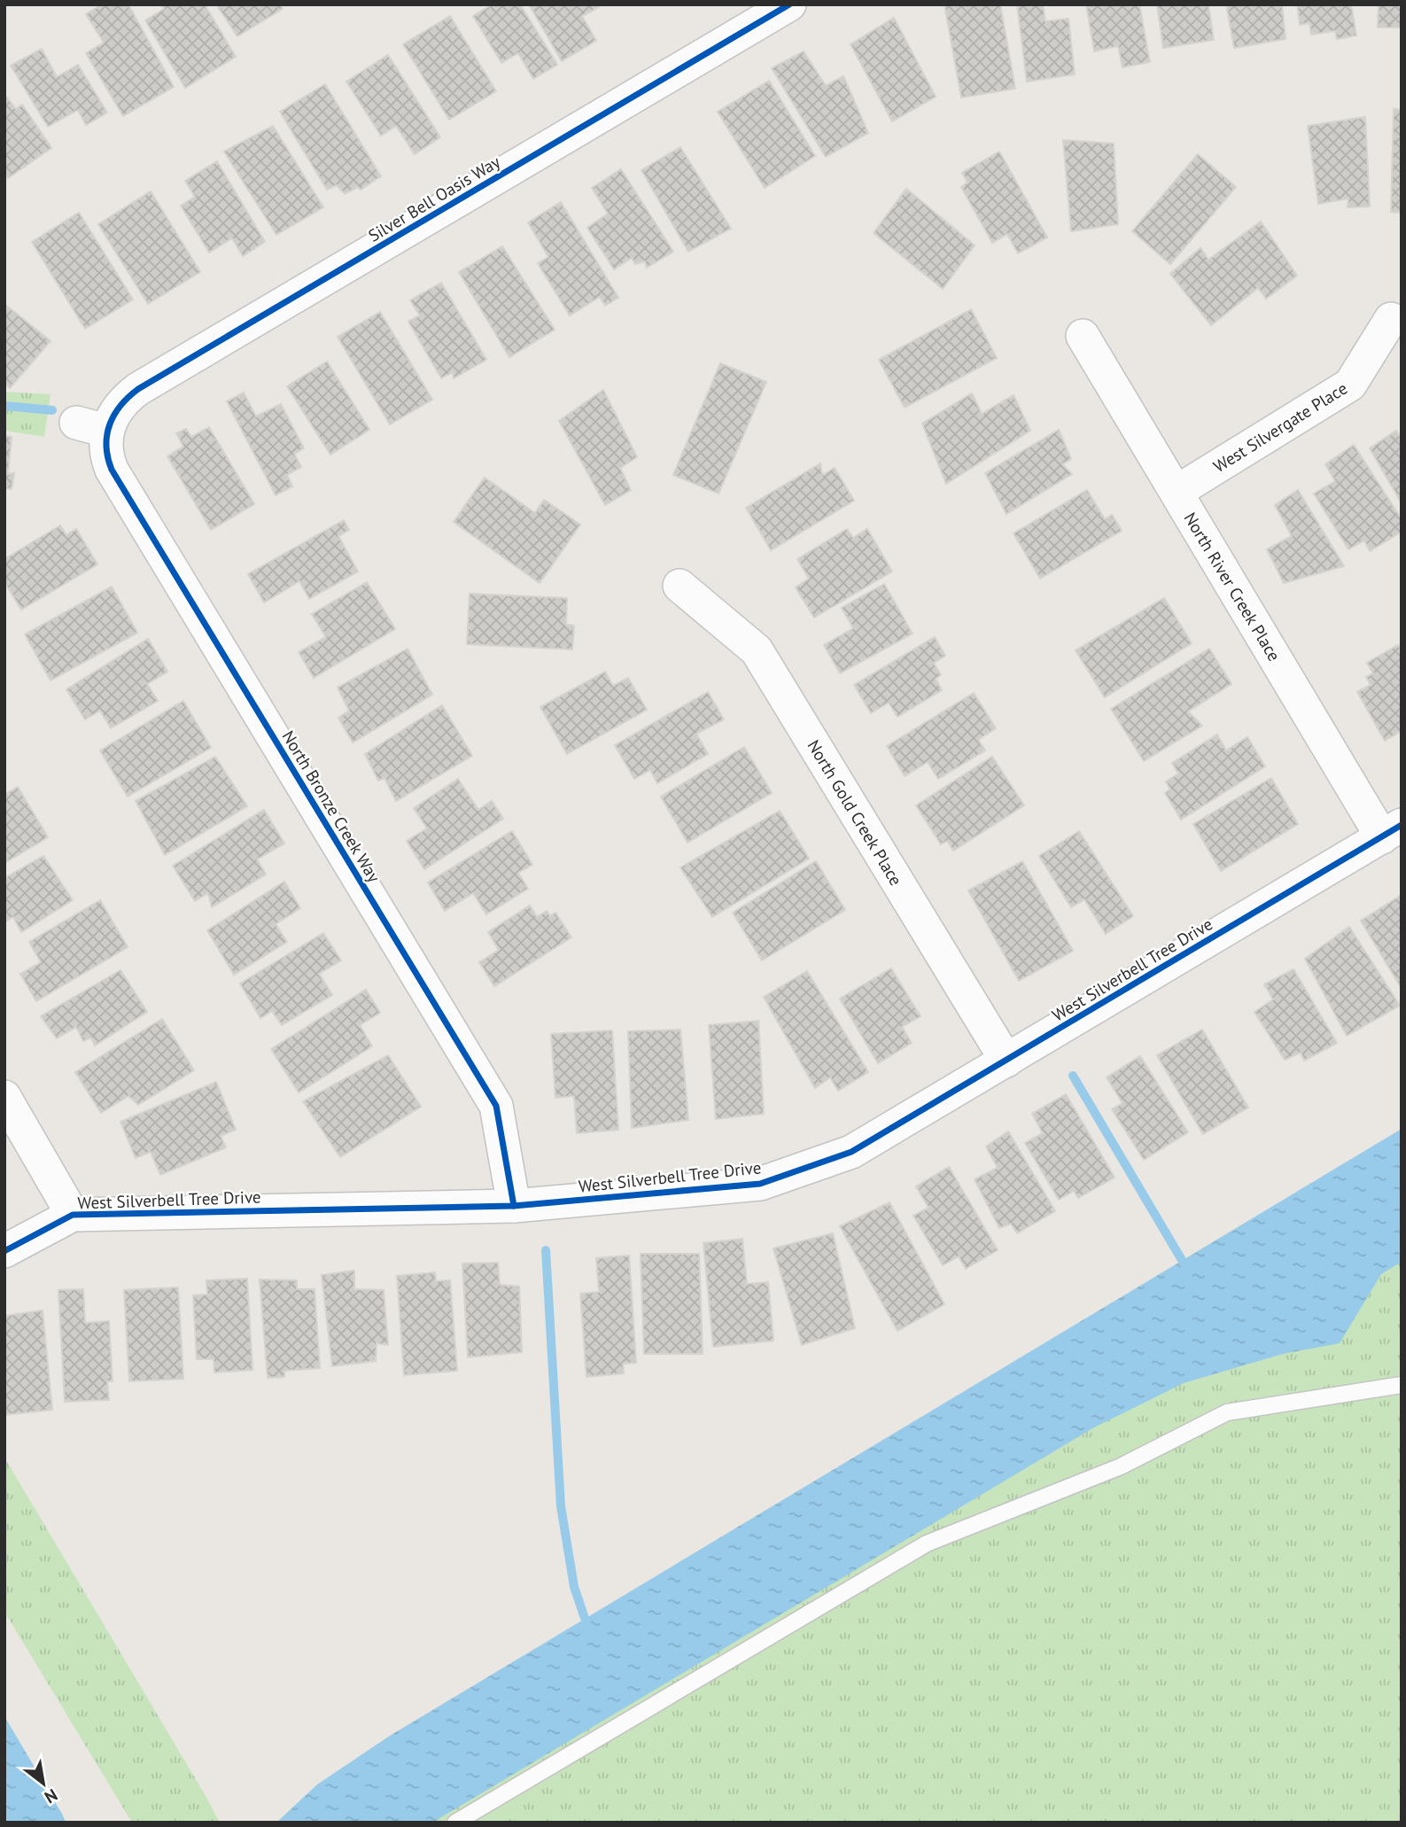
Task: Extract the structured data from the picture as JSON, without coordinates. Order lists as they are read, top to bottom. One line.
{"streets":{"street":["Silver Bell Oasis Way","West Silvergate Place","North River Creek Place","North Bronze Creek Way","North Gold Creek Place","West Silverbell Tree Drive"]},"crossings":[["Silver Bell Oasis Way","North Bronze Creek Way"],["West Silvergate Place","North River Creek Place"],["North River Creek Place","West Silverbell Tree Drive"],["North Bronze Creek Way","West Silverbell Tree Drive"],["North Gold Creek Place","West Silverbell Tree Drive"]],"north":"bottom right"}
